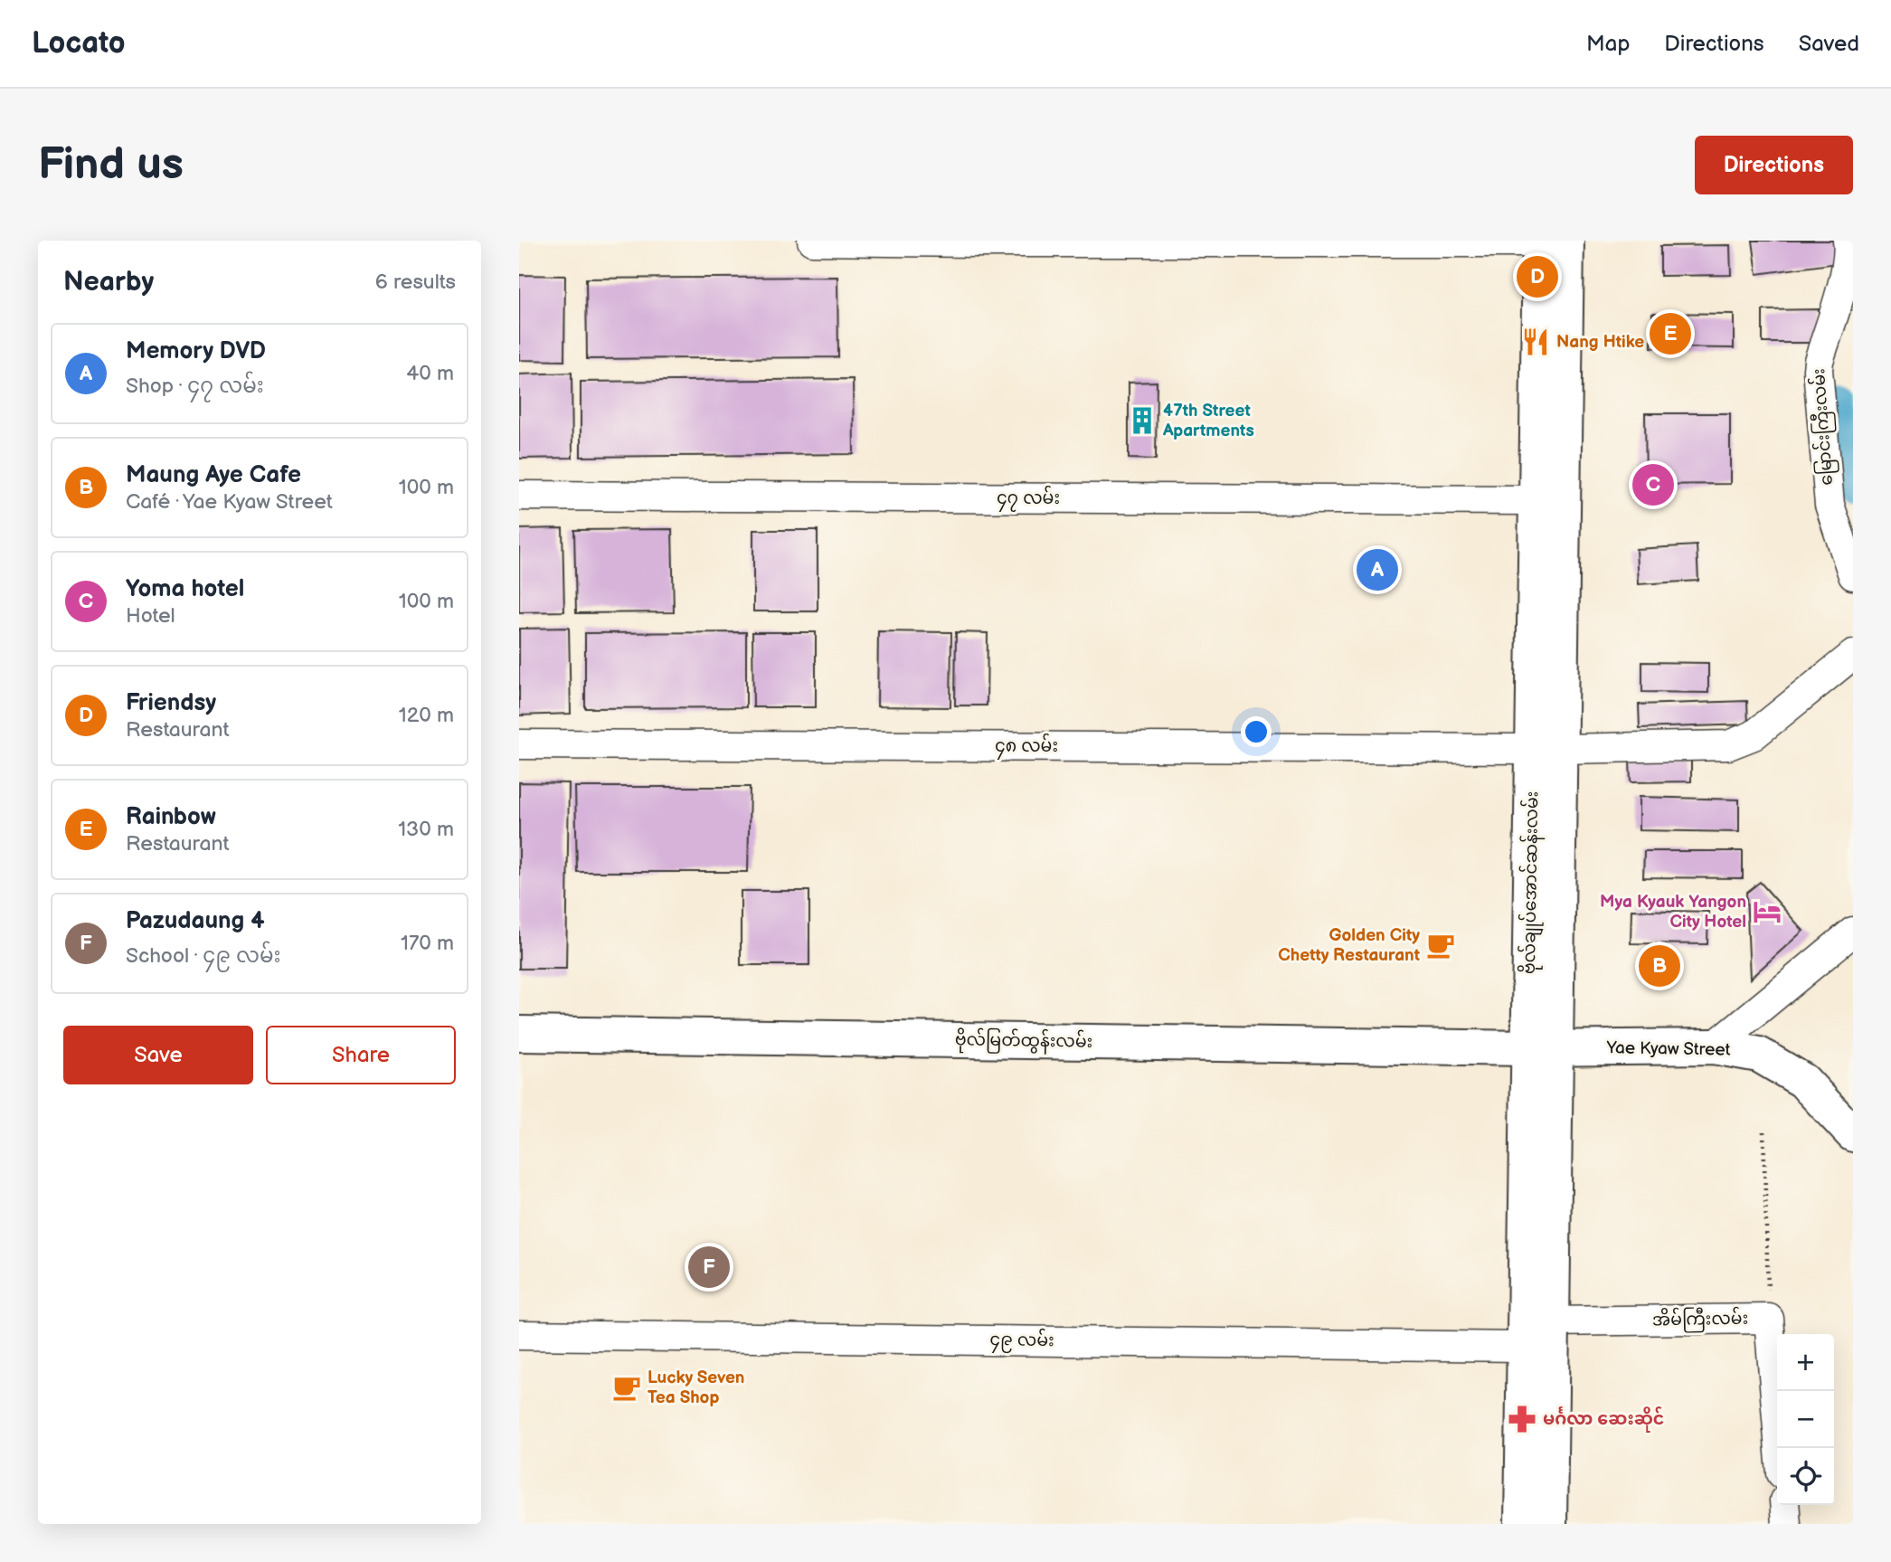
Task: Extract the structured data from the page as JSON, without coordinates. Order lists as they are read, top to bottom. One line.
{"streets":{"main road":["ဗိုလ်ချုပ်အောင်ဆန်းလမ်း","ဗိုလ်မြတ်ထွန်းလမ်း","Yae Kyaw Street"],"street":["မြောင်းကြီးလမ်း","၄၇ လမ်း","၄၈ လမ်း","အိမ်ကြီးလမ်း","၄၉ လမ်း"]},"crossings":[["၄၇ လမ်း","ဗိုလ်ချုပ်အောင်ဆန်းလမ်း"],["၄၈ လမ်း","ဗိုလ်ချုပ်အောင်ဆန်းလမ်း"],["ဗိုလ်ချုပ်အောင်ဆန်းလမ်း","ဗိုလ်မြတ်ထွန်းလမ်း"],["ဗိုလ်ချုပ်အောင်ဆန်းလမ်း","Yae Kyaw Street"],["ဗိုလ်ချုပ်အောင်ဆန်းလမ်း","အိမ်ကြီးလမ်း"],["ဗိုလ်ချုပ်အောင်ဆန်းလမ်း","၄၉ လမ်း"],["ဗိုလ်မြတ်ထွန်းလမ်း","Yae Kyaw Street"]],"places":{"restaurant":["Nang Htike"],"building":["47th Street Apartments"],"hotel":["Mya Kyauk Yangon City Hotel"],"cafe":["Golden City Chetty Restaurant","Lucky Seven Tea Shop"],"pharmacy":["မင်္ဂလာ ဆေးဆိုင်"]},"page":{"header":"Locato","nav":["Map","Directions","Saved"],"buttons":["Directions",["Save","Share"]],"title":"Find us","heading":["Nearby","6 results"],"pins":["D","E","C","A","B","F"],"list":[{"mark":"A","name":"Memory DVD","note":"Shop · ၄၇ လမ်း","value":"40 m"},{"mark":"B","name":"Maung Aye Cafe","note":"Café · Yae Kyaw Street","value":"100 m"},{"mark":"C","name":"Yoma hotel","note":"Hotel","value":"100 m"},{"mark":"D","name":"Friendsy","note":"Restaurant","value":"120 m"},{"mark":"E","name":"Rainbow","note":"Restaurant","value":"130 m"},{"mark":"F","name":"Pazudaung 4","note":"School · ၄၉ လမ်း","value":"170 m"}],"map_buttons":["+","−"]}}
